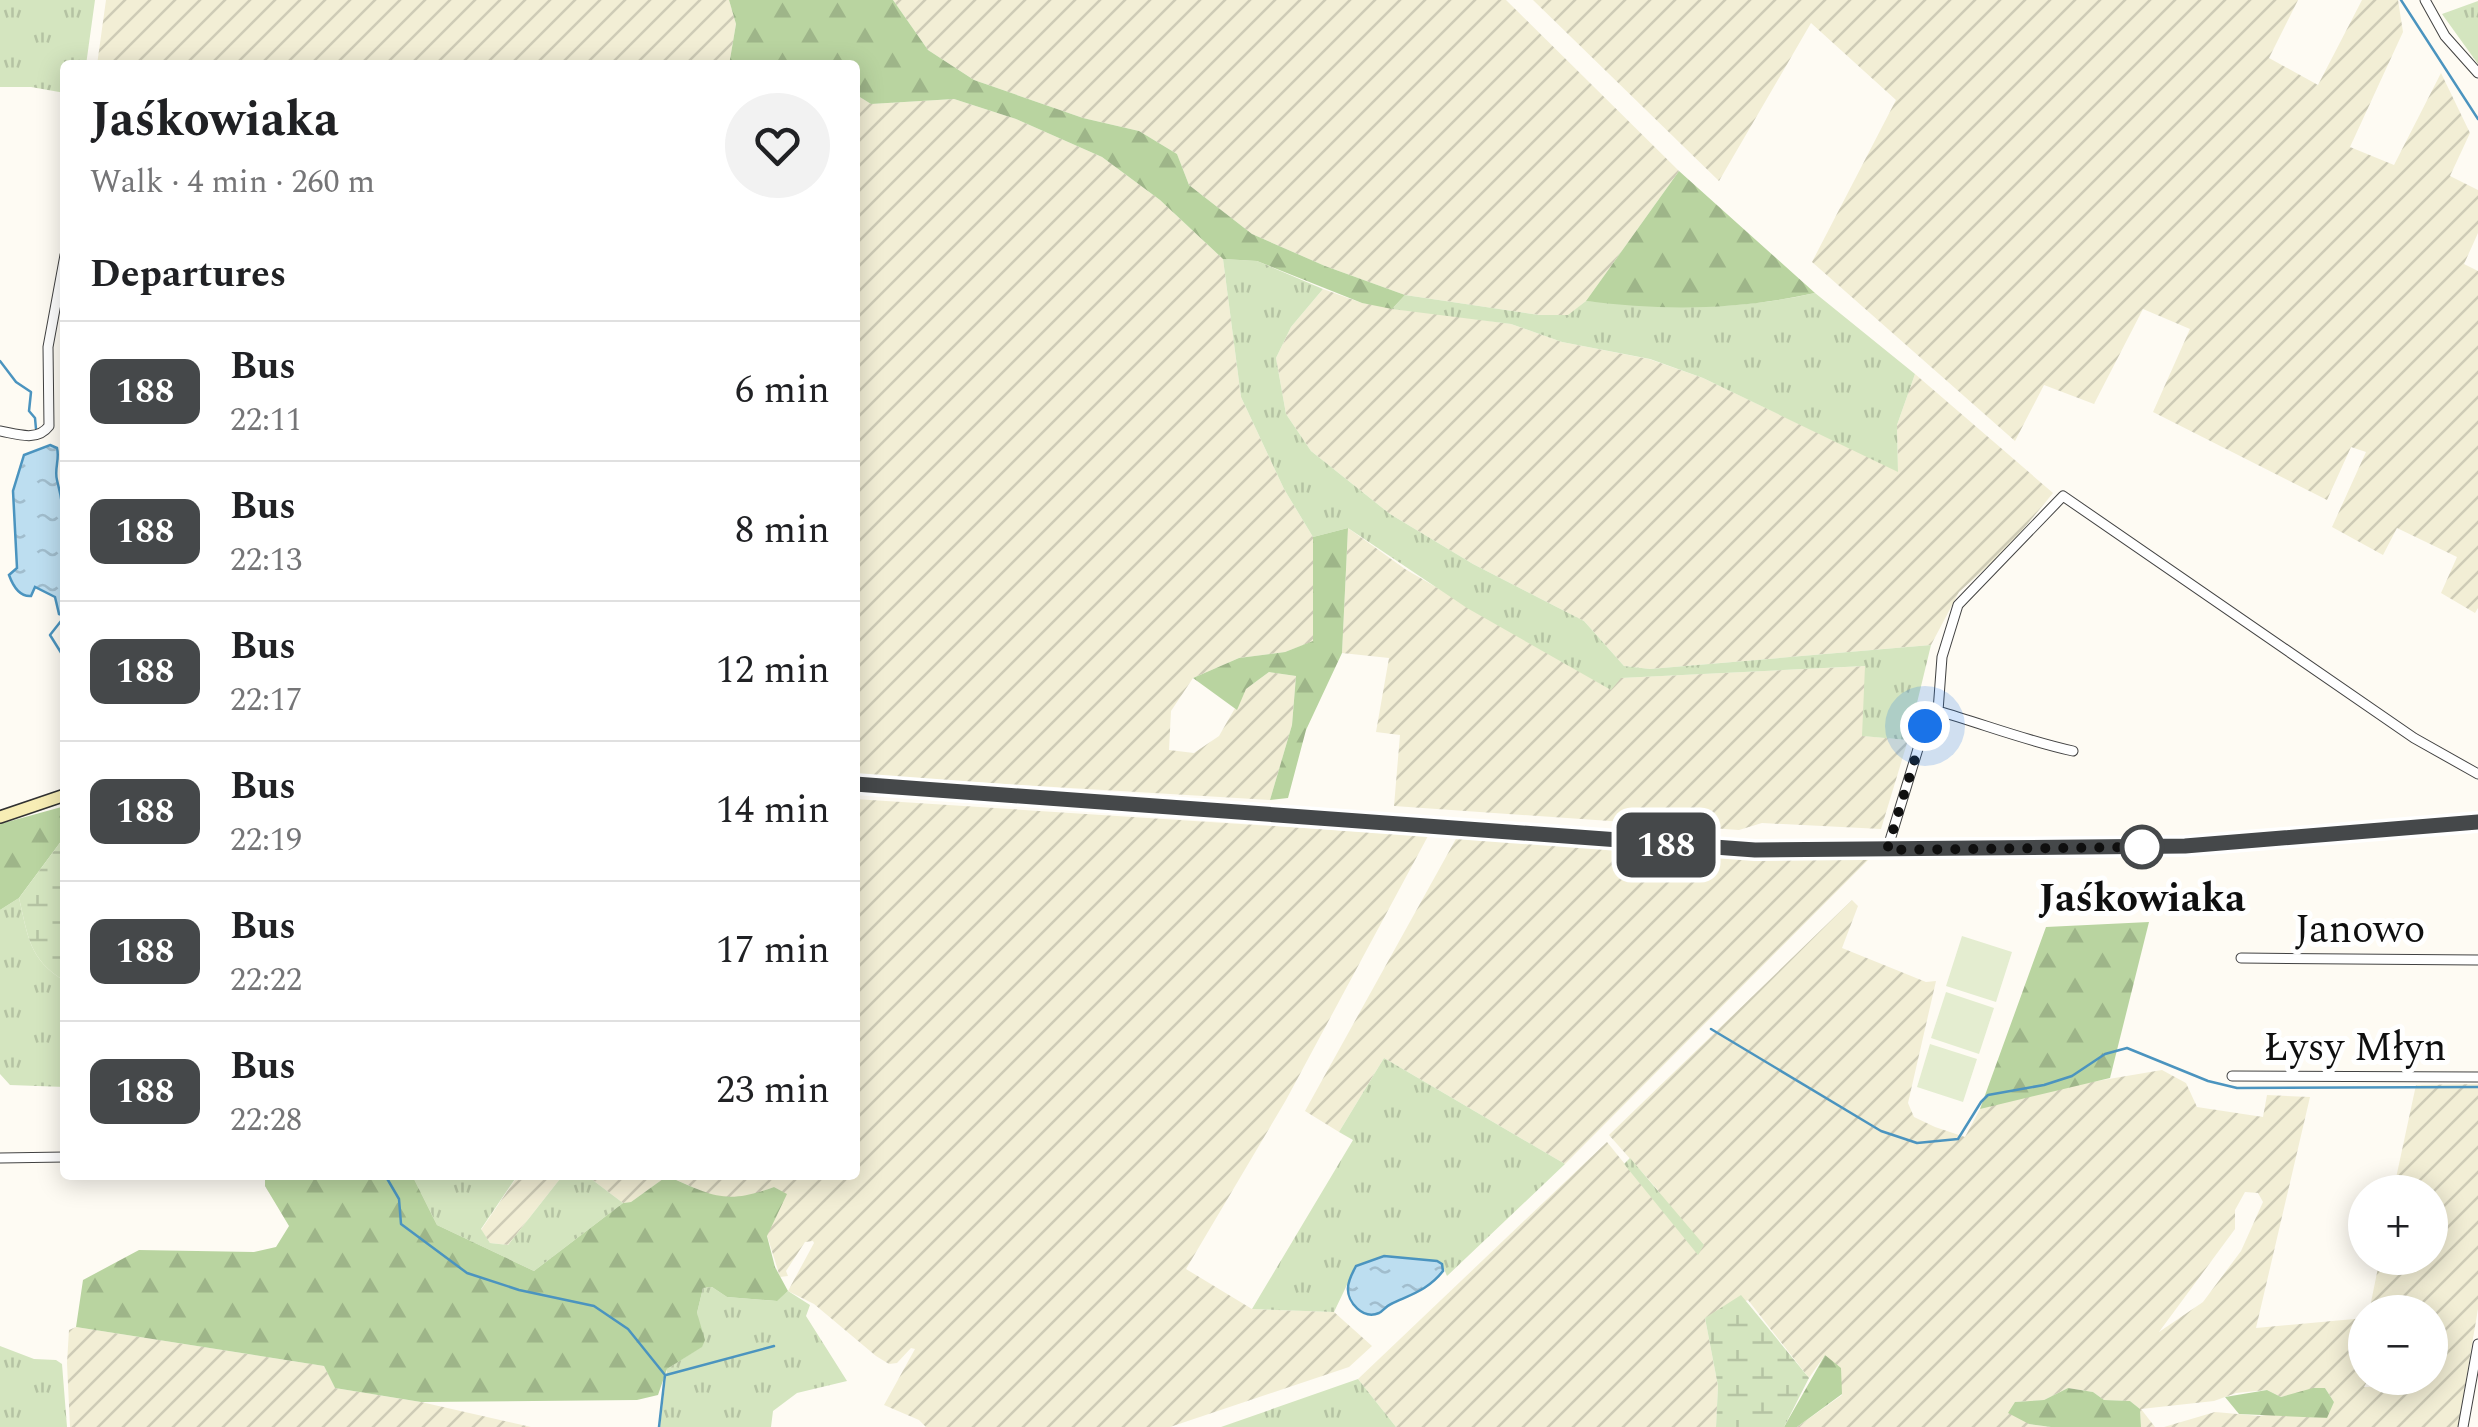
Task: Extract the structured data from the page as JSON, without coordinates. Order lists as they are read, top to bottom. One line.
{"streets":{"street":["Janowo","Łysy Młyn"]},"places":["Jaśkowiaka"],"lines":["bus line 188"],"page":{"on_map":"188","heading":[["Jaśkowiaka","Walk · 4 min · 260 m"],"Departures"],"list":[{"mark":"188","name":"Bus","note":"22:11","value":"6 min"},{"mark":"188","name":"Bus","note":"22:13","value":"8 min"},{"mark":"188","name":"Bus","note":"22:17","value":"12 min"},{"mark":"188","name":"Bus","note":"22:19","value":"14 min"},{"mark":"188","name":"Bus","note":"22:22","value":"17 min"},{"mark":"188","name":"Bus","note":"22:28","value":"23 min"}],"map_buttons":["+","−"]}}
